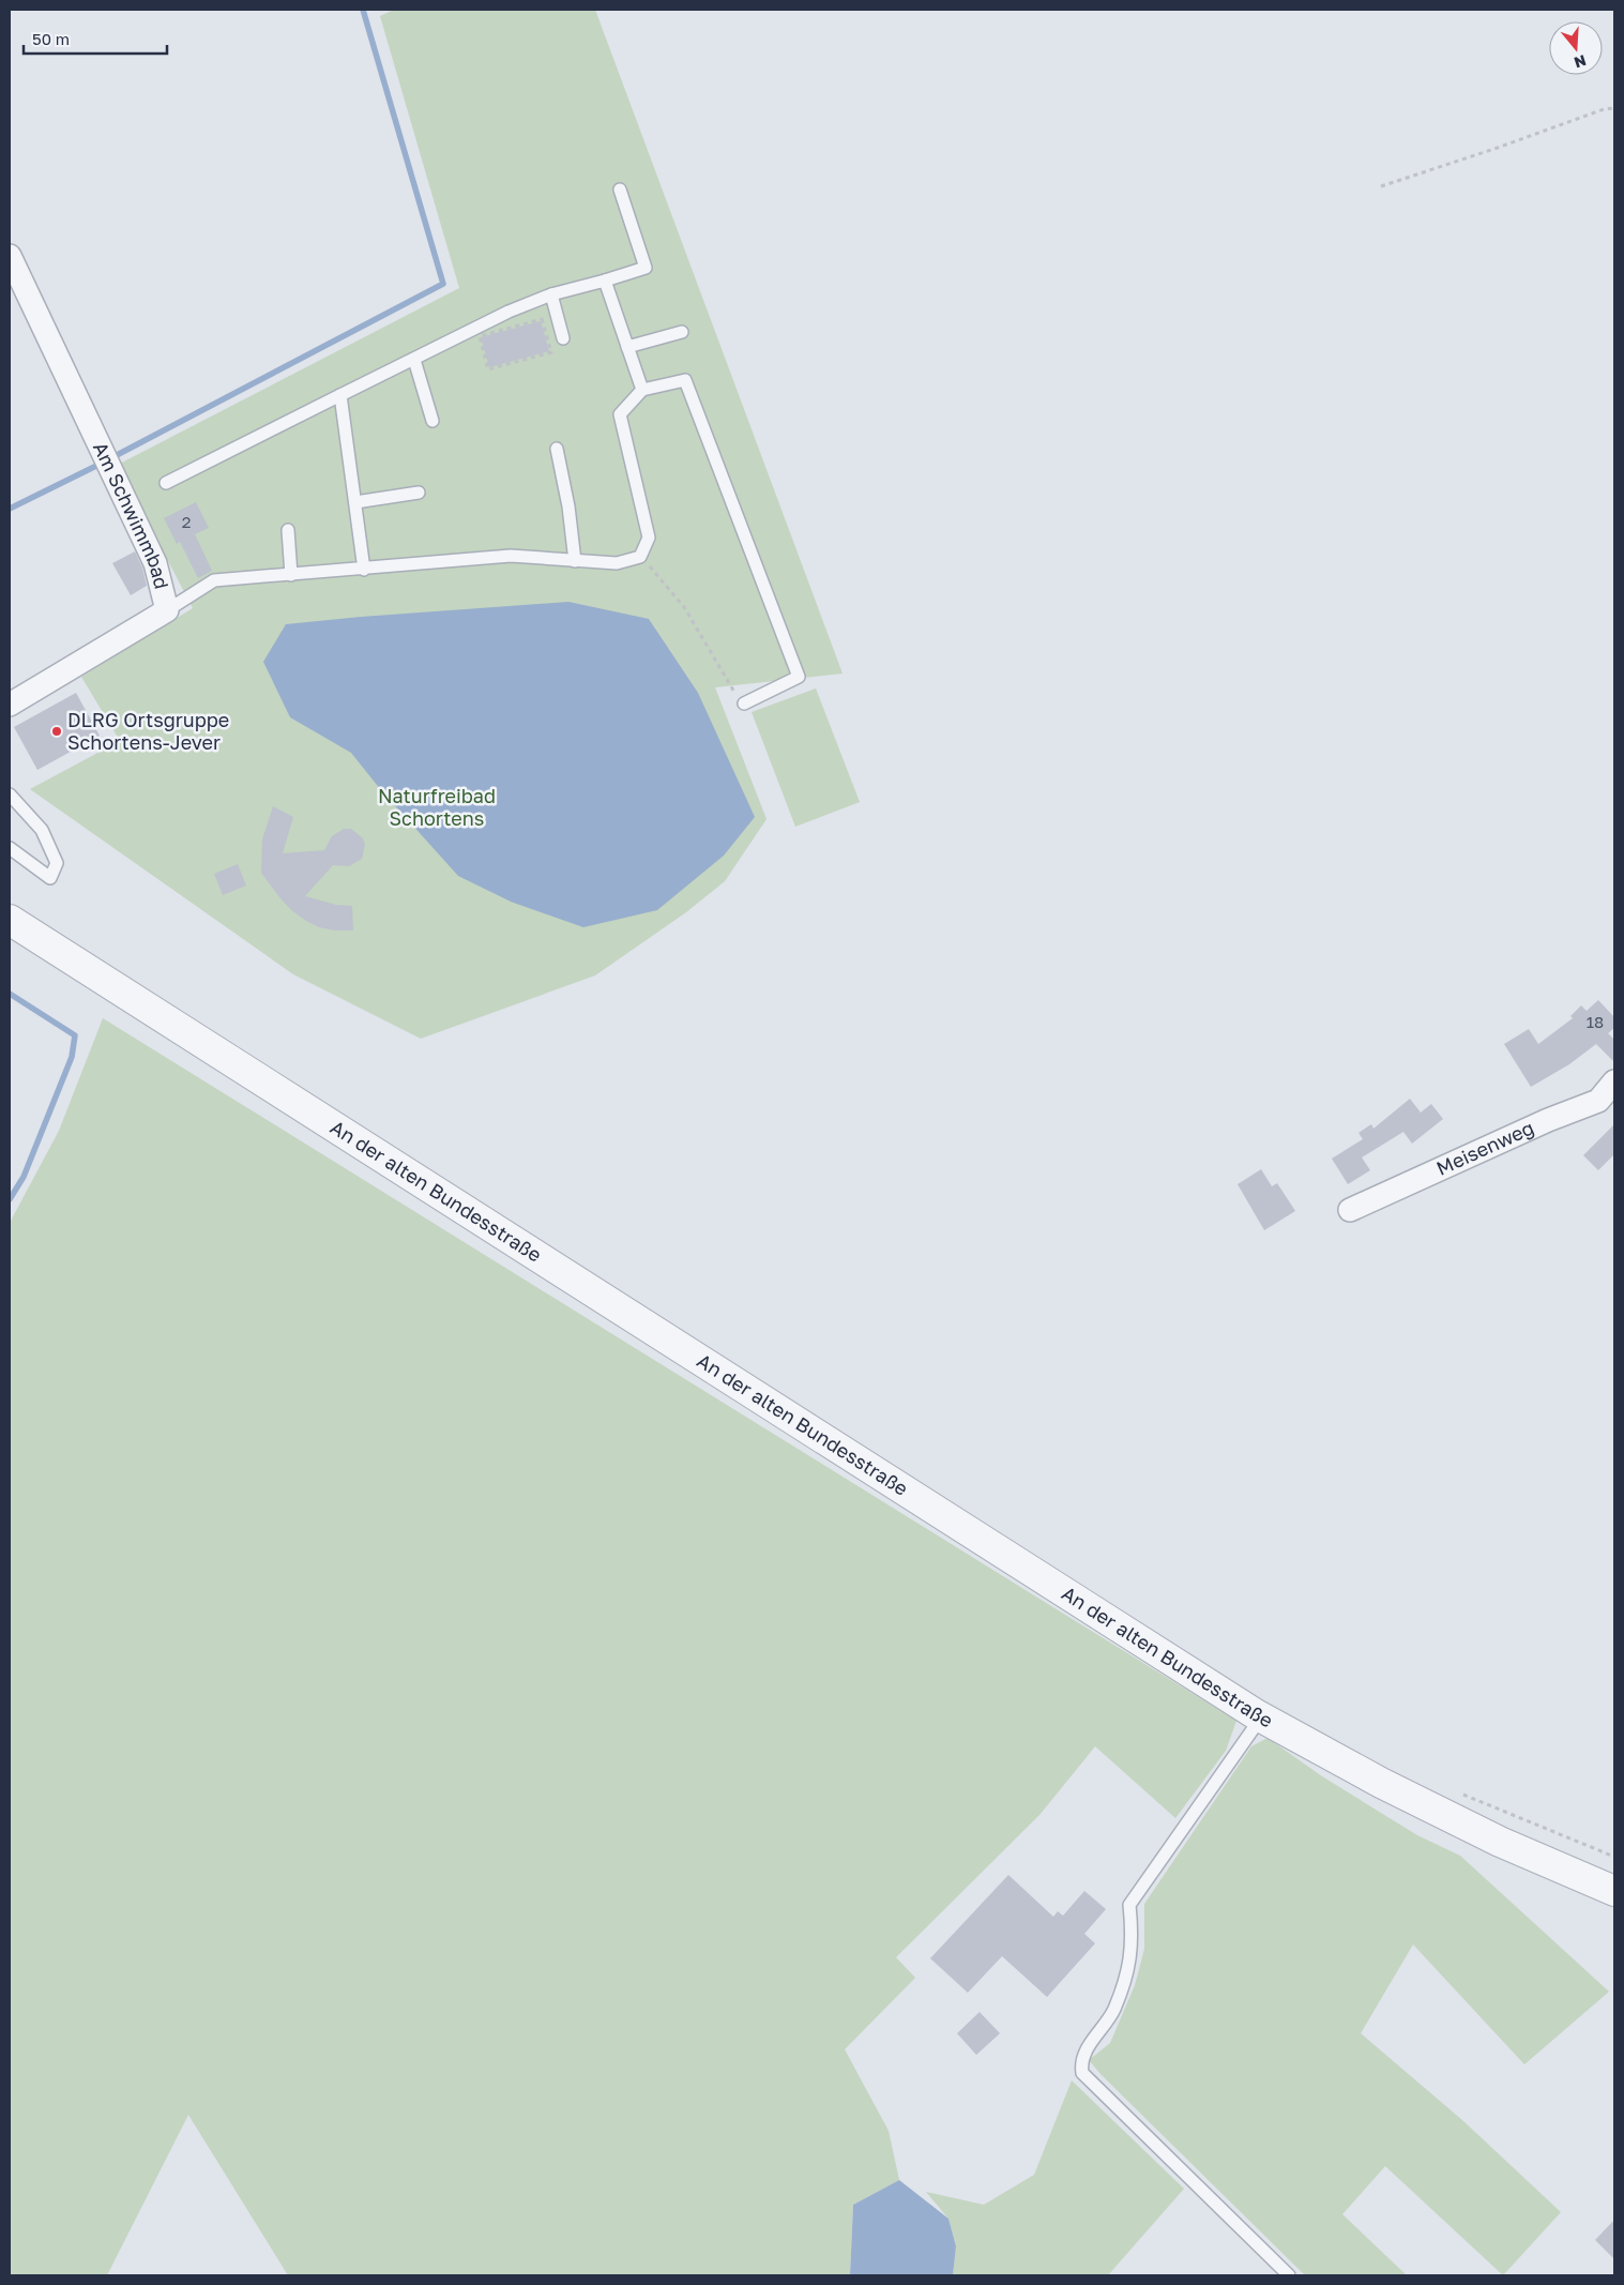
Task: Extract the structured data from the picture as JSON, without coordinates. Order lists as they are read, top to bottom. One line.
{"streets":{"street":["Am Schwimmbad","Meisenweg","An der alten Bundesstraße"]},"parks":["Naturfreibad Schortens"],"places":["DLRG Ortsgruppe Schortens-Jever"],"house_numbers":["2","18"],"scale_bar":"50 m","north":"bottom"}
